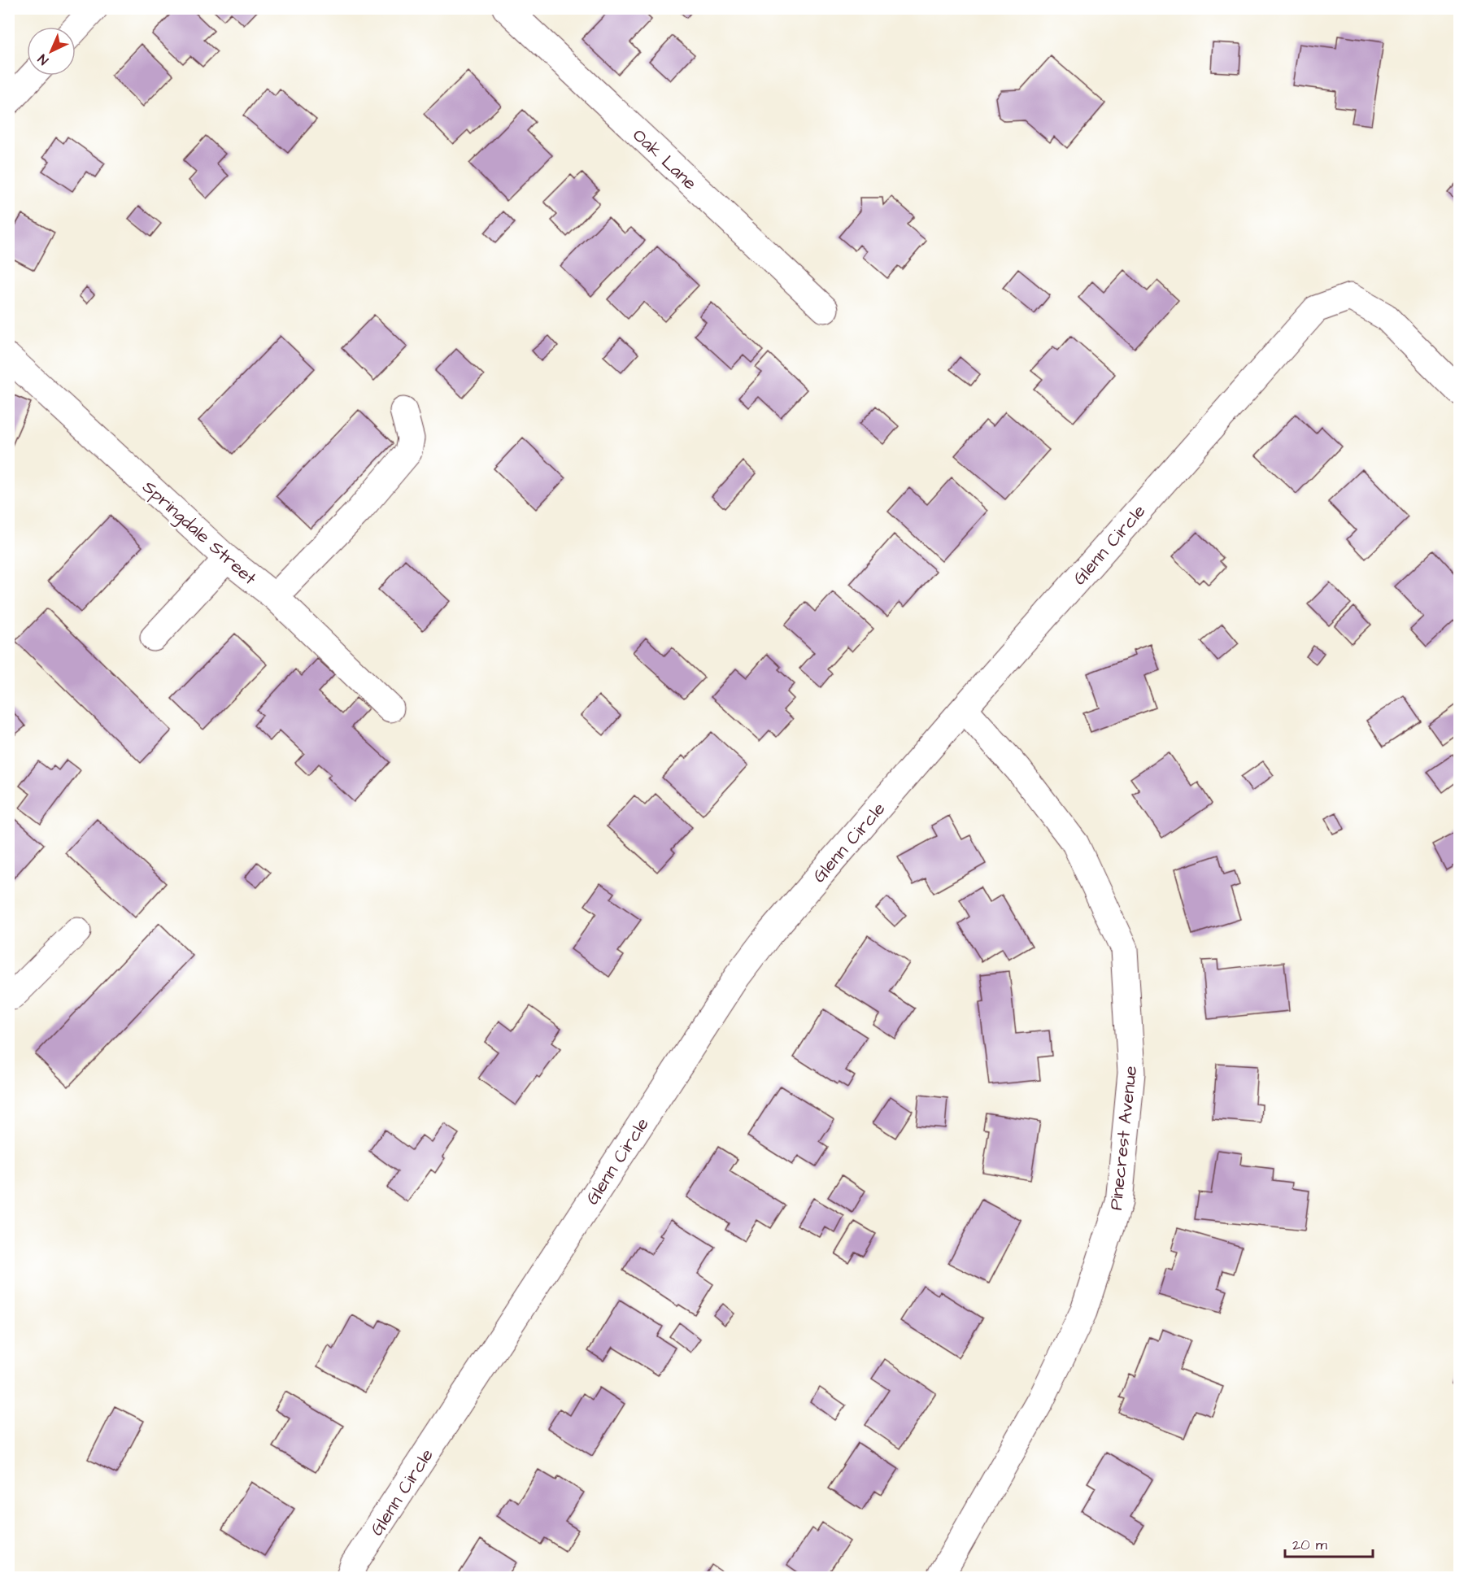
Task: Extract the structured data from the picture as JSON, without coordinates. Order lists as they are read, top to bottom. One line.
{"streets":{"street":["Oak Lane","Springdale Street","Glenn Circle","Pinecrest Avenue"]},"crossings":[["Glenn Circle","Pinecrest Avenue"]],"scale_bar":"20 m","north":"bottom left"}
